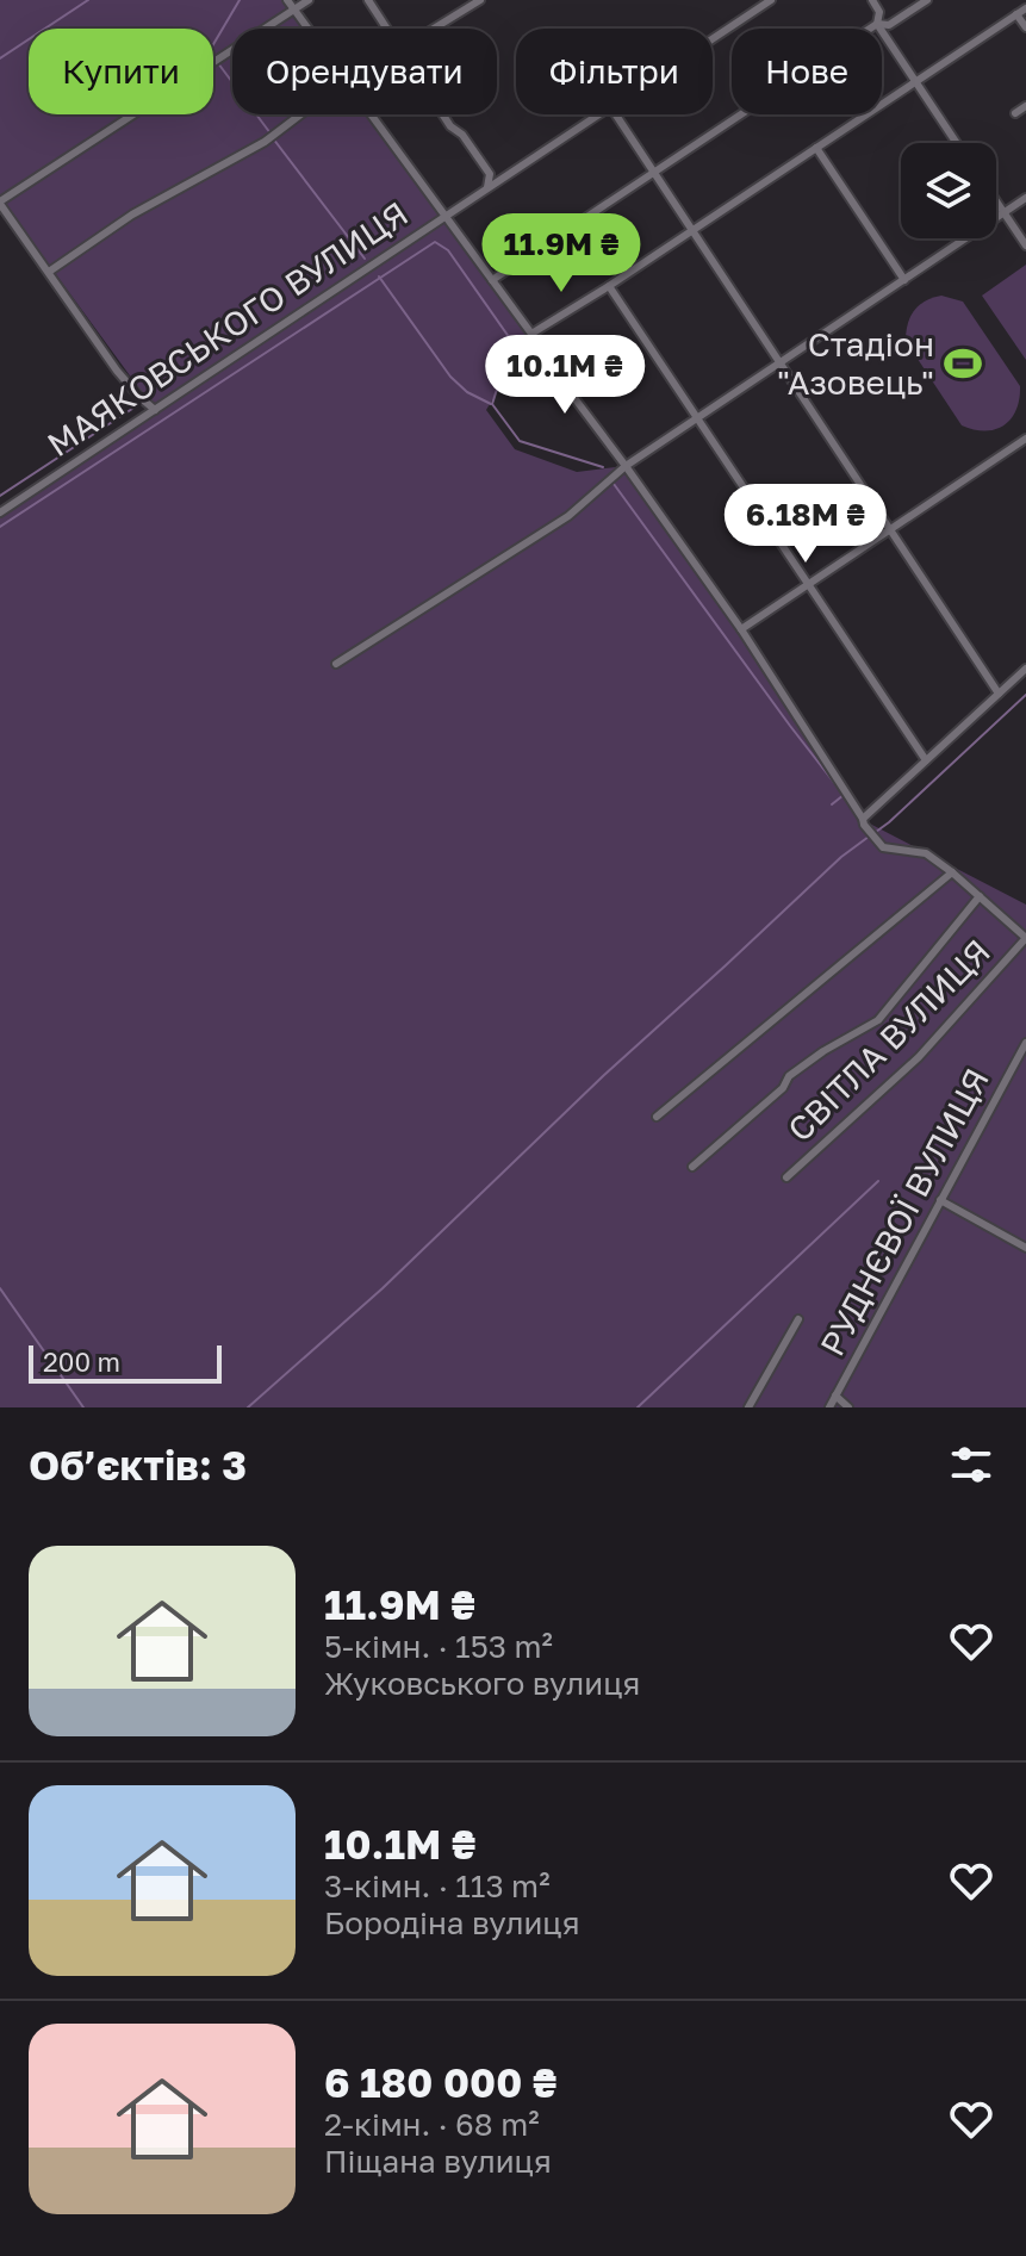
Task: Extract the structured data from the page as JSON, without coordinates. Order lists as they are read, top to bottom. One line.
{"streets":{"street":["МАЯКОВСЬКОГО ВУЛИЦЯ","СВІТЛА ВУЛИЦЯ","РУДНЄВОЇ ВУЛИЦЯ"]},"places":{"sports":["Стадіон \"Азовець\""]},"scale_bar":"200 m","page":{"chip":["Купити","Орендувати","Фільтри","Нове"],"price":["11.9M ₴","10.1M ₴","6.18M ₴"],"scale":"200 m","heading":"Об’єктів: 3","list":[{"name":"11.9M ₴","note":"5-кімн. · 153 m² · Жуковського вулиця"},{"name":"10.1M ₴","note":"3-кімн. · 113 m² · Бородіна вулиця"},{"name":"6 180 000 ₴","note":"2-кімн. · 68 m² · Піщана вулиця"}]}}
